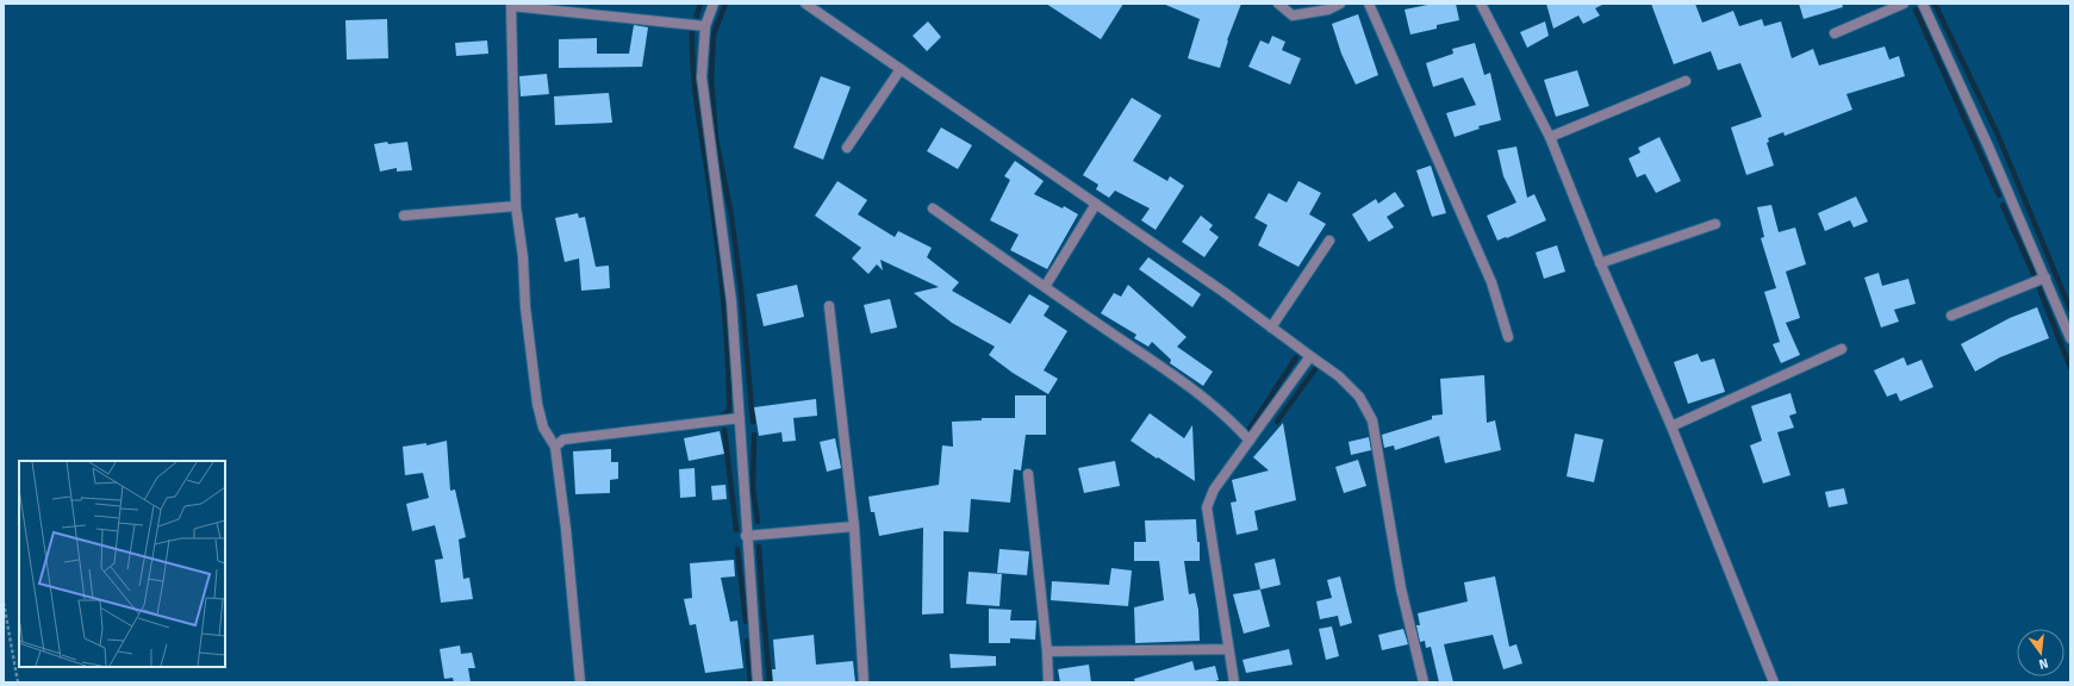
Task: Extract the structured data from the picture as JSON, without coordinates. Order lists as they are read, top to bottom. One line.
{"north":"bottom"}
